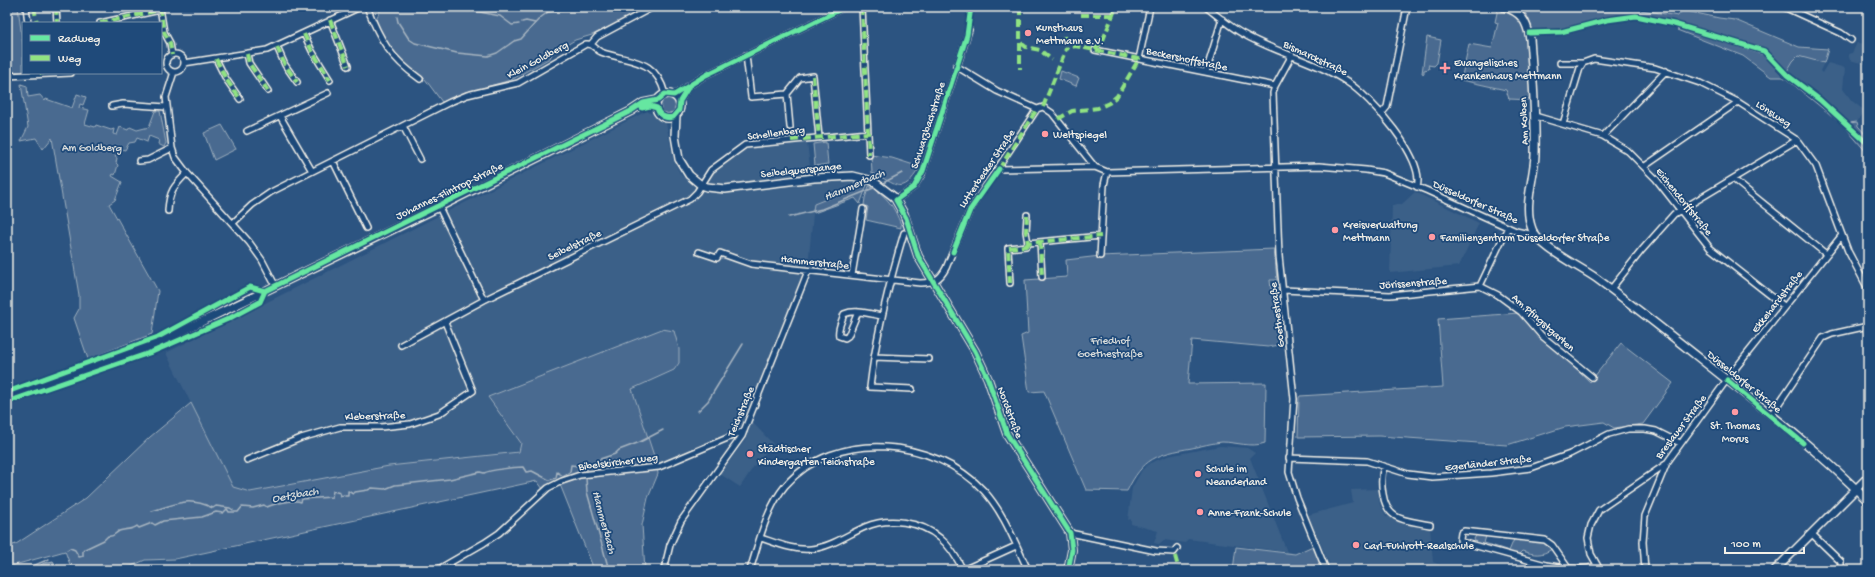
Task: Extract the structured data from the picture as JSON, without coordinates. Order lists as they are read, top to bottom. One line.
{"streets":{"main road":["Am Kolben","Seibelquerspange","Johannes-Flintrop-Straße","Düsseldorfer Straße","Nordstraße"],"street":["Bismarckstraße","Beckershoffstraße","Klein Goldberg","Lönsweg","Schwarzbachstraße","Schellenberg","Lutterbecker Straße","Eichendorffstraße","Seibelstraße","Hammerstraße","Jörissenstraße","Ekkehardstraße","Goethestraße","Am Pfingstgarten","Teichstraße","Kleberstraße","Breslauer Straße","Bibelskircher Weg","Egerländer Straße"]},"crossings":[["Bismarckstraße","Düsseldorfer Straße"],["Bismarckstraße","Goethestraße"],["Beckershoffstraße","Goethestraße"],["Lönsweg","Ekkehardstraße"],["Am Kolben","Düsseldorfer Straße"],["Schwarzbachstraße","Seibelquerspange"],["Schwarzbachstraße","Düsseldorfer Straße"],["Schellenberg","Seibelquerspange"],["Schellenberg","Seibelstraße"],["Lutterbecker Straße","Düsseldorfer Straße"],["Lutterbecker Straße","Hammerstraße"],["Lutterbecker Straße","Nordstraße"],["Seibelquerspange","Seibelstraße"],["Düsseldorfer Straße","Ekkehardstraße"],["Düsseldorfer Straße","Goethestraße"],["Düsseldorfer Straße","Breslauer Straße"],["Eichendorffstraße","Ekkehardstraße"],["Seibelstraße","Kleberstraße"],["Hammerstraße","Teichstraße"],["Hammerstraße","Nordstraße"],["Jörissenstraße","Goethestraße"],["Jörissenstraße","Am Pfingstgarten"],["Ekkehardstraße","Breslauer Straße"],["Goethestraße","Egerländer Straße"],["Teichstraße","Bibelskircher Weg"],["Breslauer Straße","Egerländer Straße"]],"water":["Hammerbach","Oetzbach"],"parks":["Am Goldberg","Friedhof Goethestraße"],"places":{"other":["Kunsthaus Mettmann e.V.","Weltspiegel","Kreisverwaltung Mettmann","Familienzentrum Düsseldorfer Straße","St. Thomas Morus","Städtischer Kindergarten Teichstraße","Schule im Neanderland","Anne-Frank-Schule","Carl-Fuhlrott-Realschule"],"health":["Evangelisches Krankenhaus Mettmann"]},"legend":["Radweg","Weg"],"scale_bar":"100 m"}
